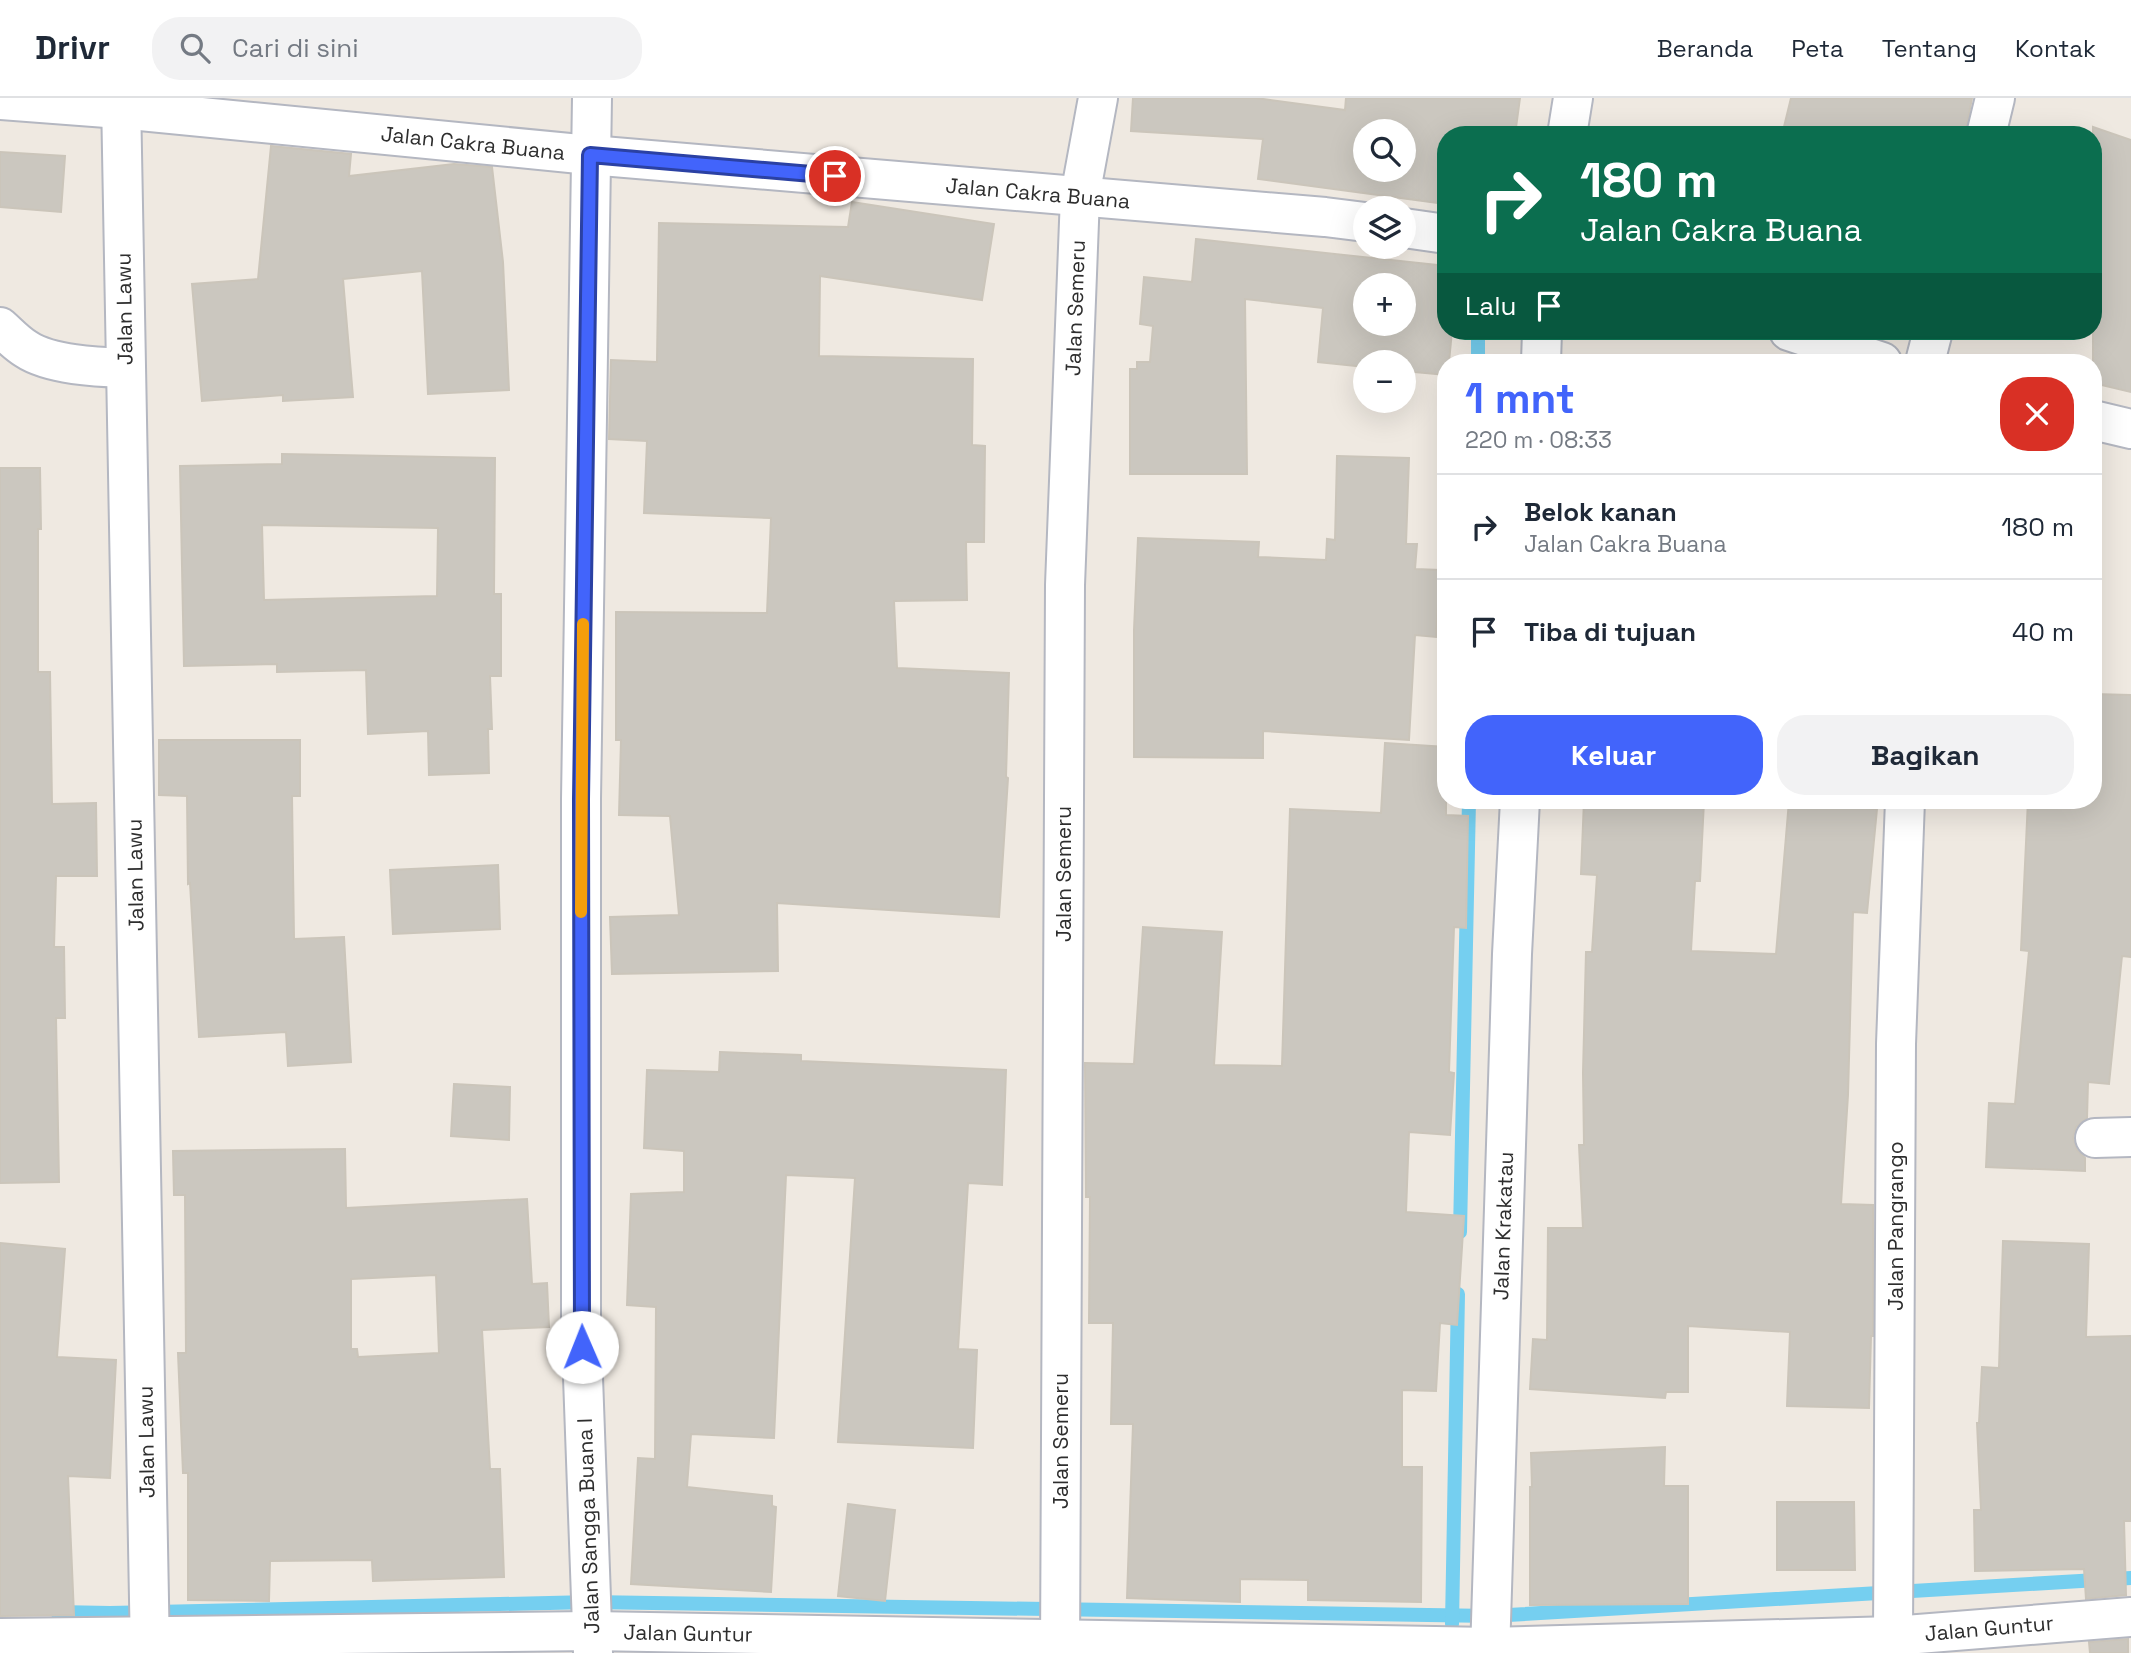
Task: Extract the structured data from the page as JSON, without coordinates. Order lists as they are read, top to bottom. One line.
{"streets":{"street":["Jalan Cakra Buana","Jalan Semeru","Jalan Lawu","Jalan Krakatau","Jalan Pangrango","Jalan Sangga Buana I","Jalan Guntur"]},"crossings":[["Jalan Cakra Buana","Jalan Semeru"],["Jalan Cakra Buana","Jalan Lawu"],["Jalan Cakra Buana","Jalan Sangga Buana I"],["Jalan Semeru","Jalan Guntur"],["Jalan Lawu","Jalan Guntur"],["Jalan Krakatau","Jalan Guntur"],["Jalan Pangrango","Jalan Guntur"],["Jalan Sangga Buana I","Jalan Guntur"]],"page":{"header":"Drivr","search":"Cari di sini","nav":["Beranda","Peta","Tentang","Kontak"],"map_buttons":["+","−"],"turn":["180 m","Jalan Cakra Buana"],"then":"Lalu","heading":["1 mnt","220 m · 08:33"],"list":[{"name":"Belok kanan","note":"Jalan Cakra Buana","value":"180 m"},{"name":"Tiba di tujuan","value":"40 m"}],"buttons":["Keluar","Bagikan"]}}
